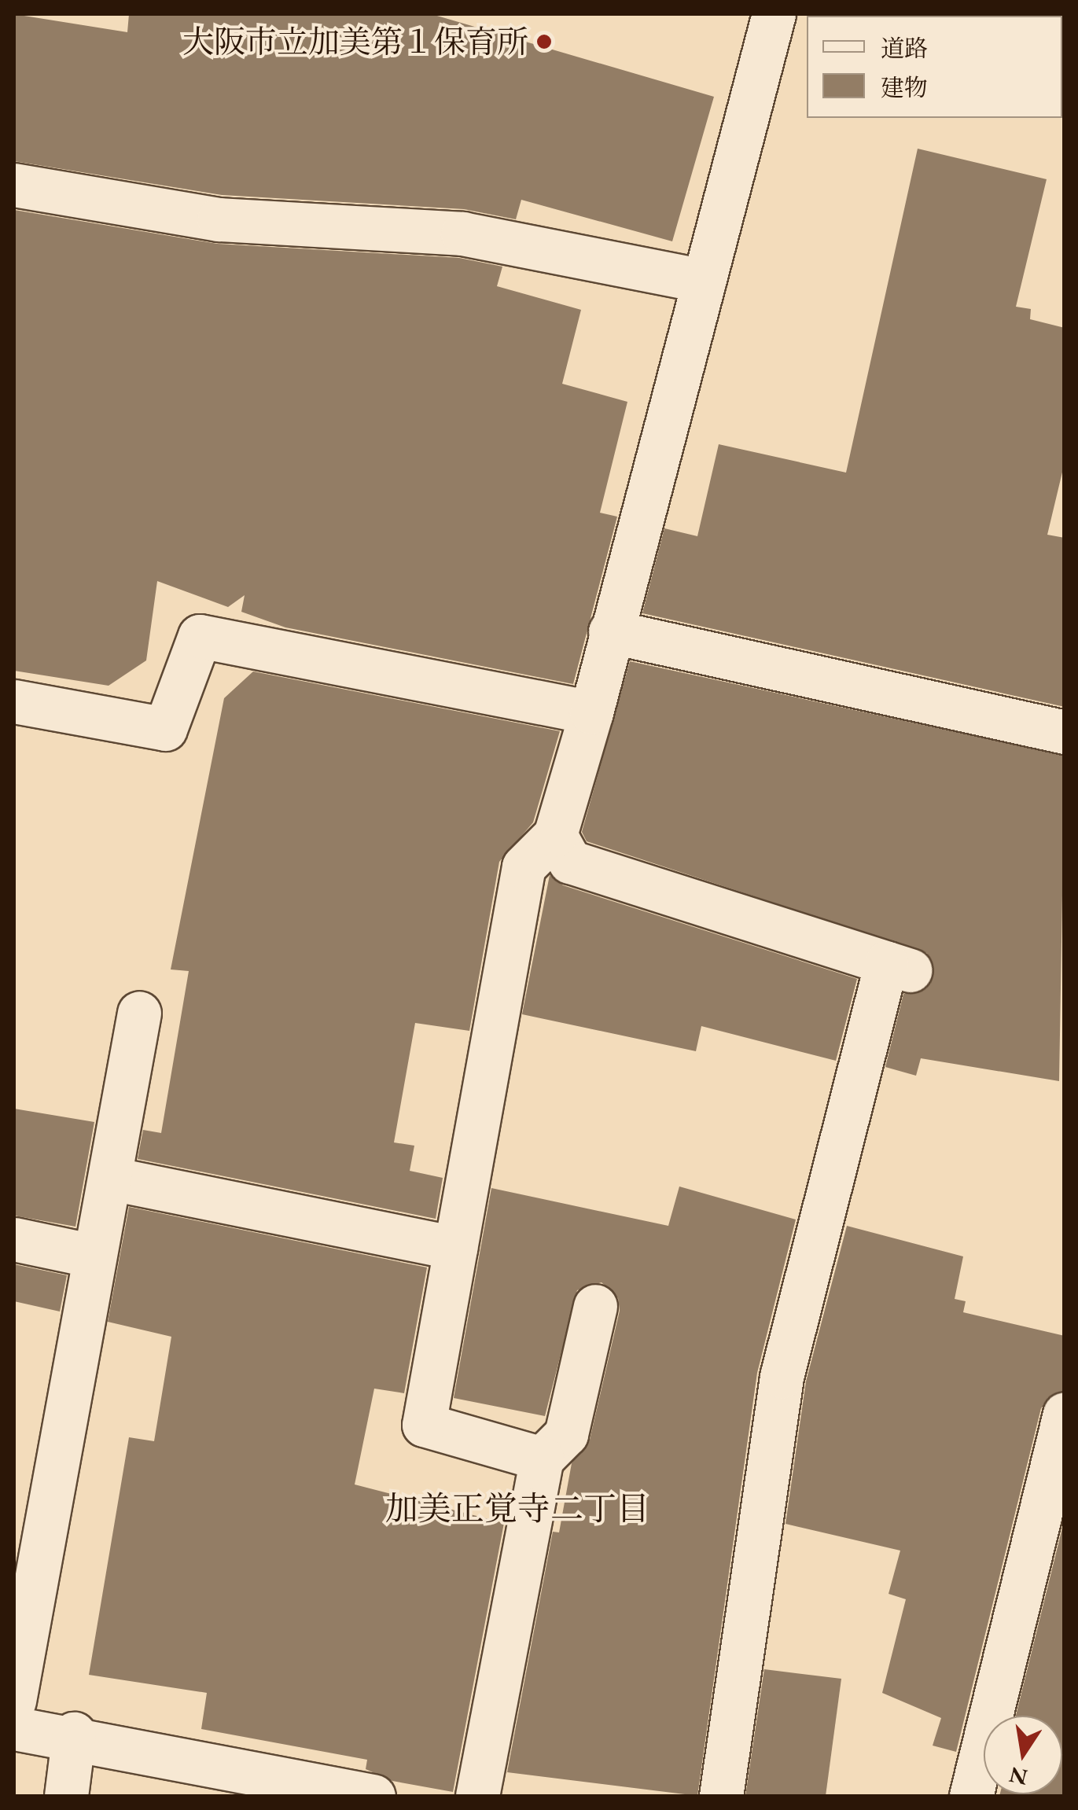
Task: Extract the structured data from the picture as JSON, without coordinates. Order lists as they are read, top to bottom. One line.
{"districts":["加美正覚寺二丁目"],"places":["大阪市立加美第１保育所"],"legend":["道路","建物"],"north":"bottom"}
